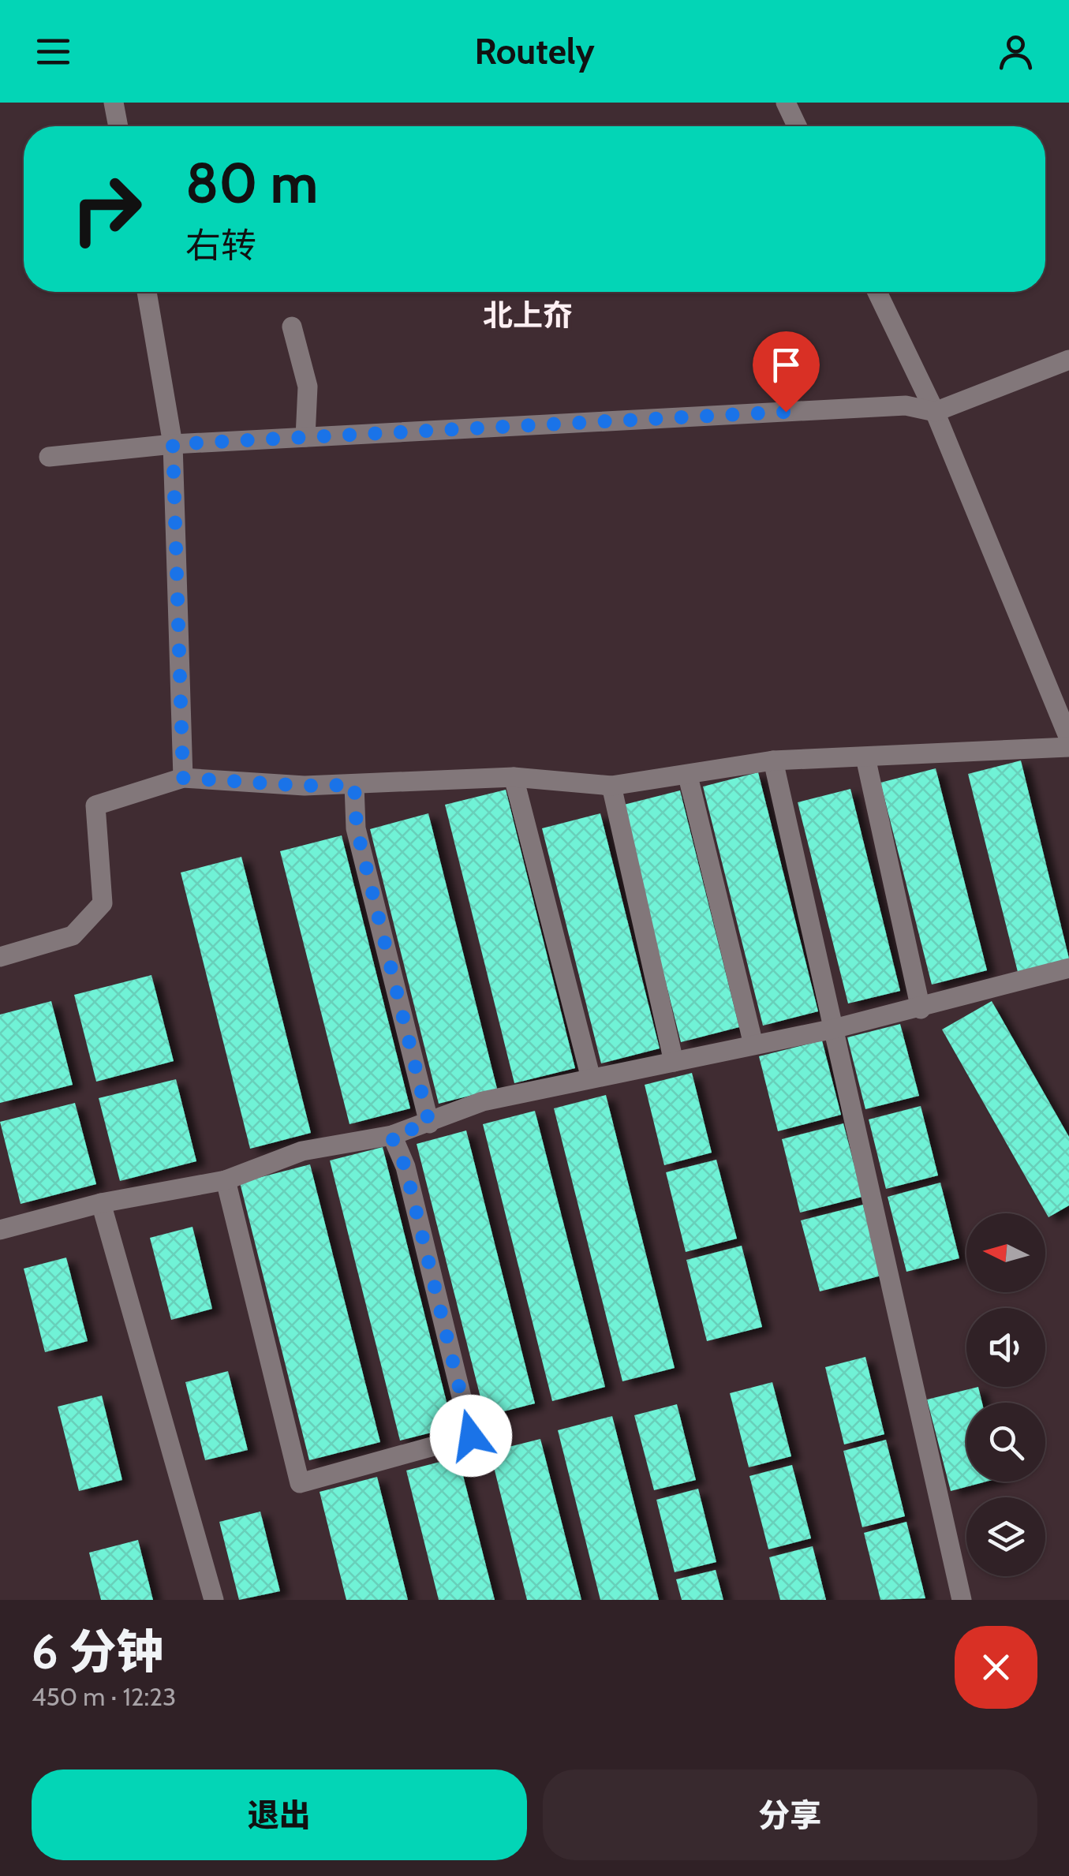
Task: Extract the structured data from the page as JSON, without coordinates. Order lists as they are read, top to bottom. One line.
{"districts":["北上夼"],"north":"left","page":{"header":"Routely","turn":["80 m","右转"],"heading":["6 分钟","450 m · 12:23"],"buttons":["退出","分享"]}}
